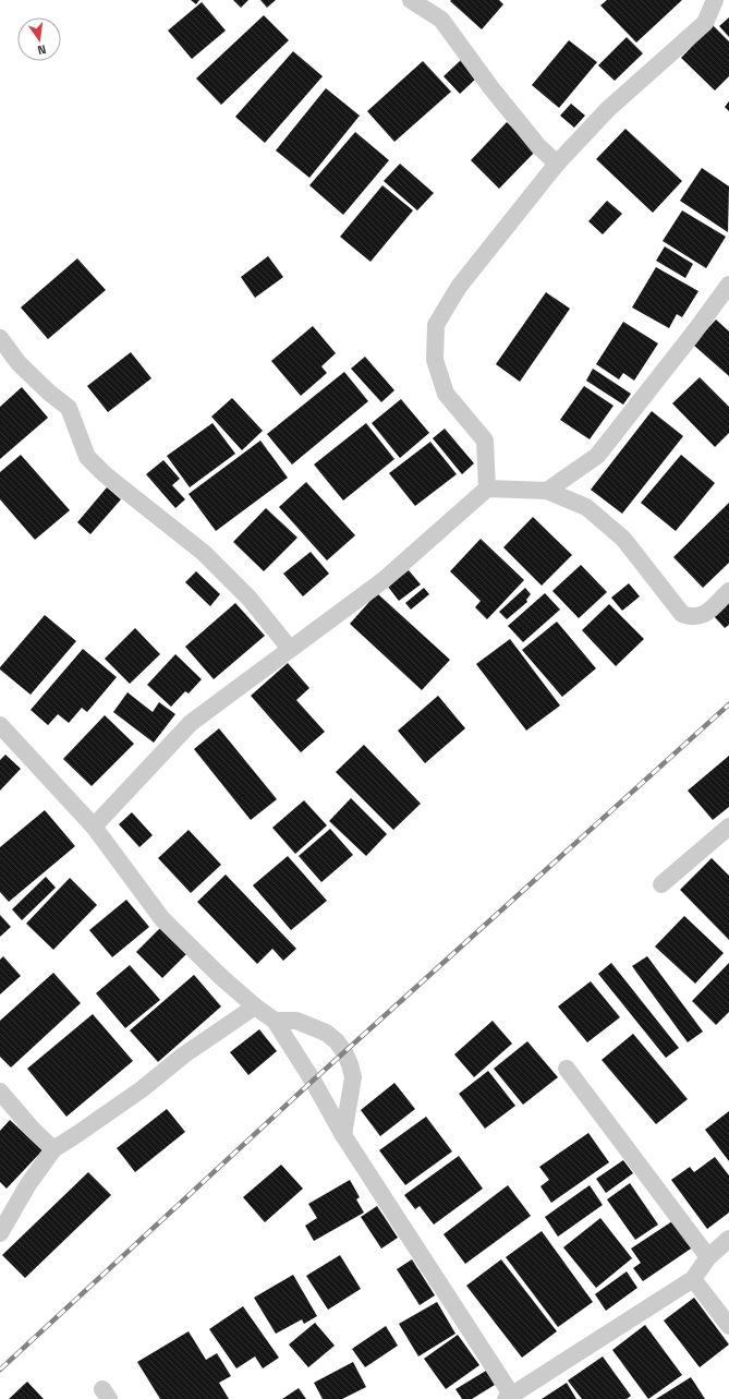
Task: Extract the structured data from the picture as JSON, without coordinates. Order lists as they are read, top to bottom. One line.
{"north":"bottom"}
